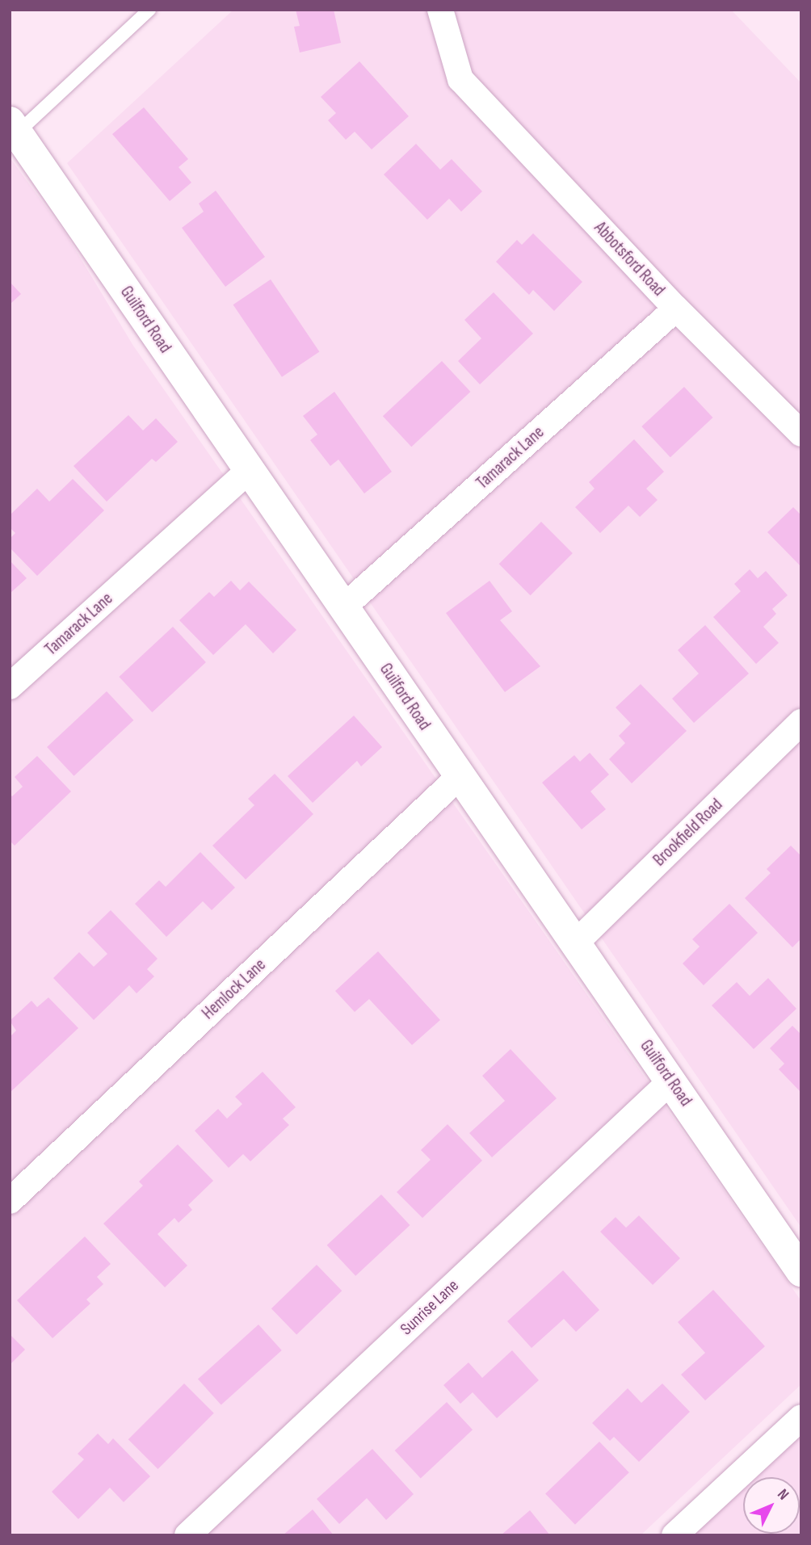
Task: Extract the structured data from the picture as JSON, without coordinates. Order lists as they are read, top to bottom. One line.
{"streets":{"street":["Abbotsford Road","Guilford Road","Tamarack Lane","Brookfield Road","Hemlock Lane","Sunrise Lane"]},"crossings":[["Abbotsford Road","Tamarack Lane"],["Guilford Road","Tamarack Lane"],["Guilford Road","Brookfield Road"],["Guilford Road","Hemlock Lane"],["Guilford Road","Sunrise Lane"]],"north":"top right"}
